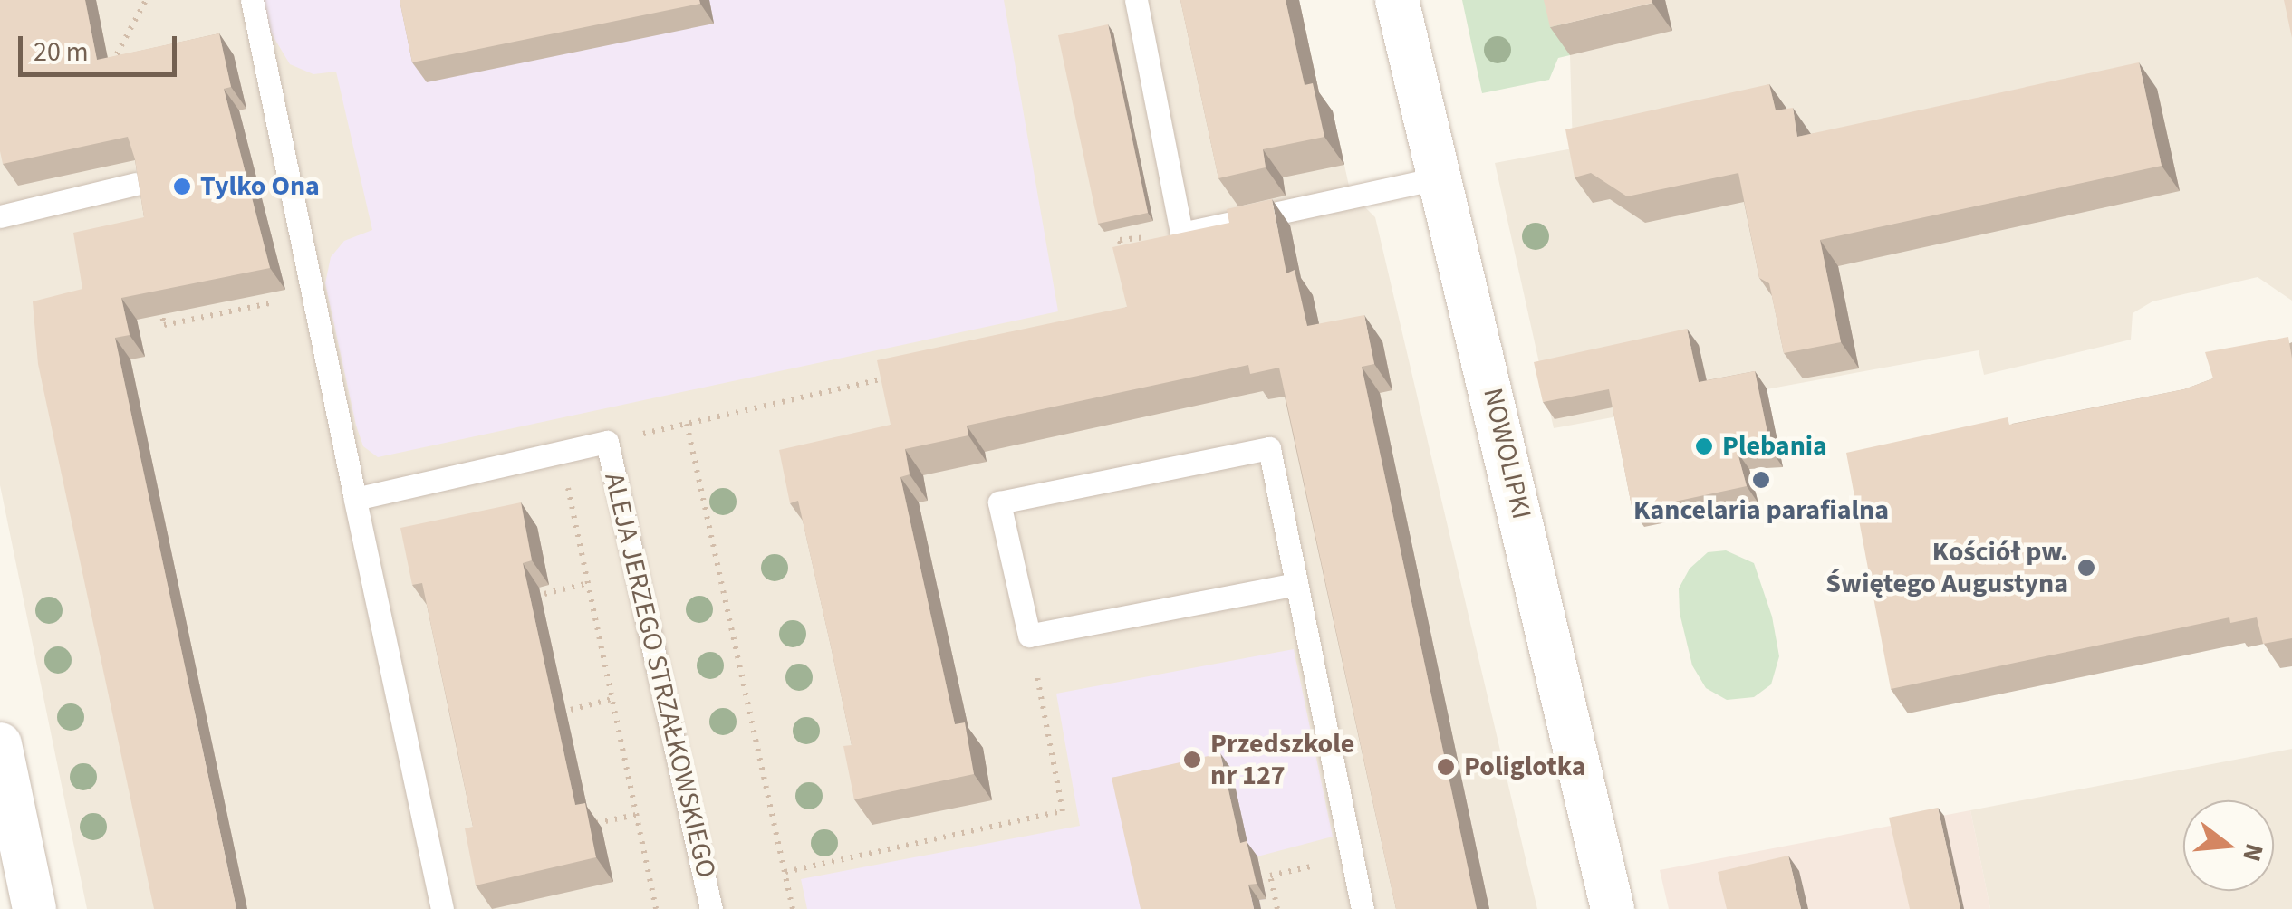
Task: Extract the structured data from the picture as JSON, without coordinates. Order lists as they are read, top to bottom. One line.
{"streets":{"street":["NOWOLIPKI"],"lane":["ALEJA JERZEGO STRZAŁKOWSKIEGO"]},"places":["Tylko Ona","Plebania","Kancelaria parafialna","Kościół pw. Świętego Augustyna","Przedszkole nr 127","Poliglotka"],"scale_bar":"20 m","north":"right"}
